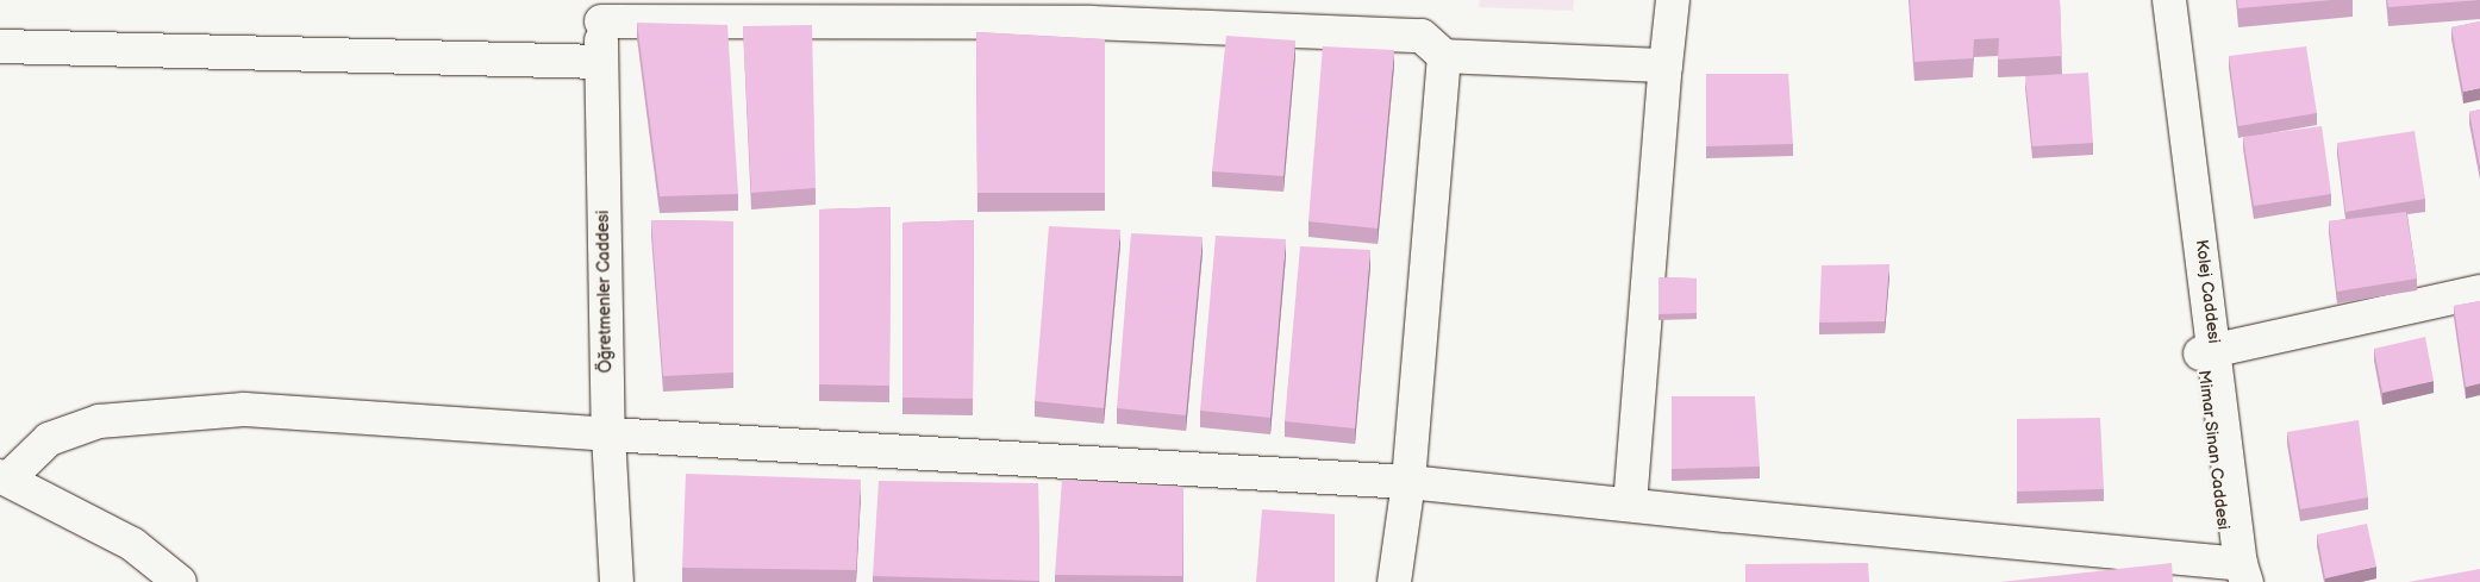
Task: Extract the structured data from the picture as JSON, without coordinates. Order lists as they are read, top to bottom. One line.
{"streets":{"street":["Öğretmenler Caddesi","Kolej Caddesi","Mimar Sinan Caddesi"]},"crossings":[["Kolej Caddesi","Mimar Sinan Caddesi"]]}
